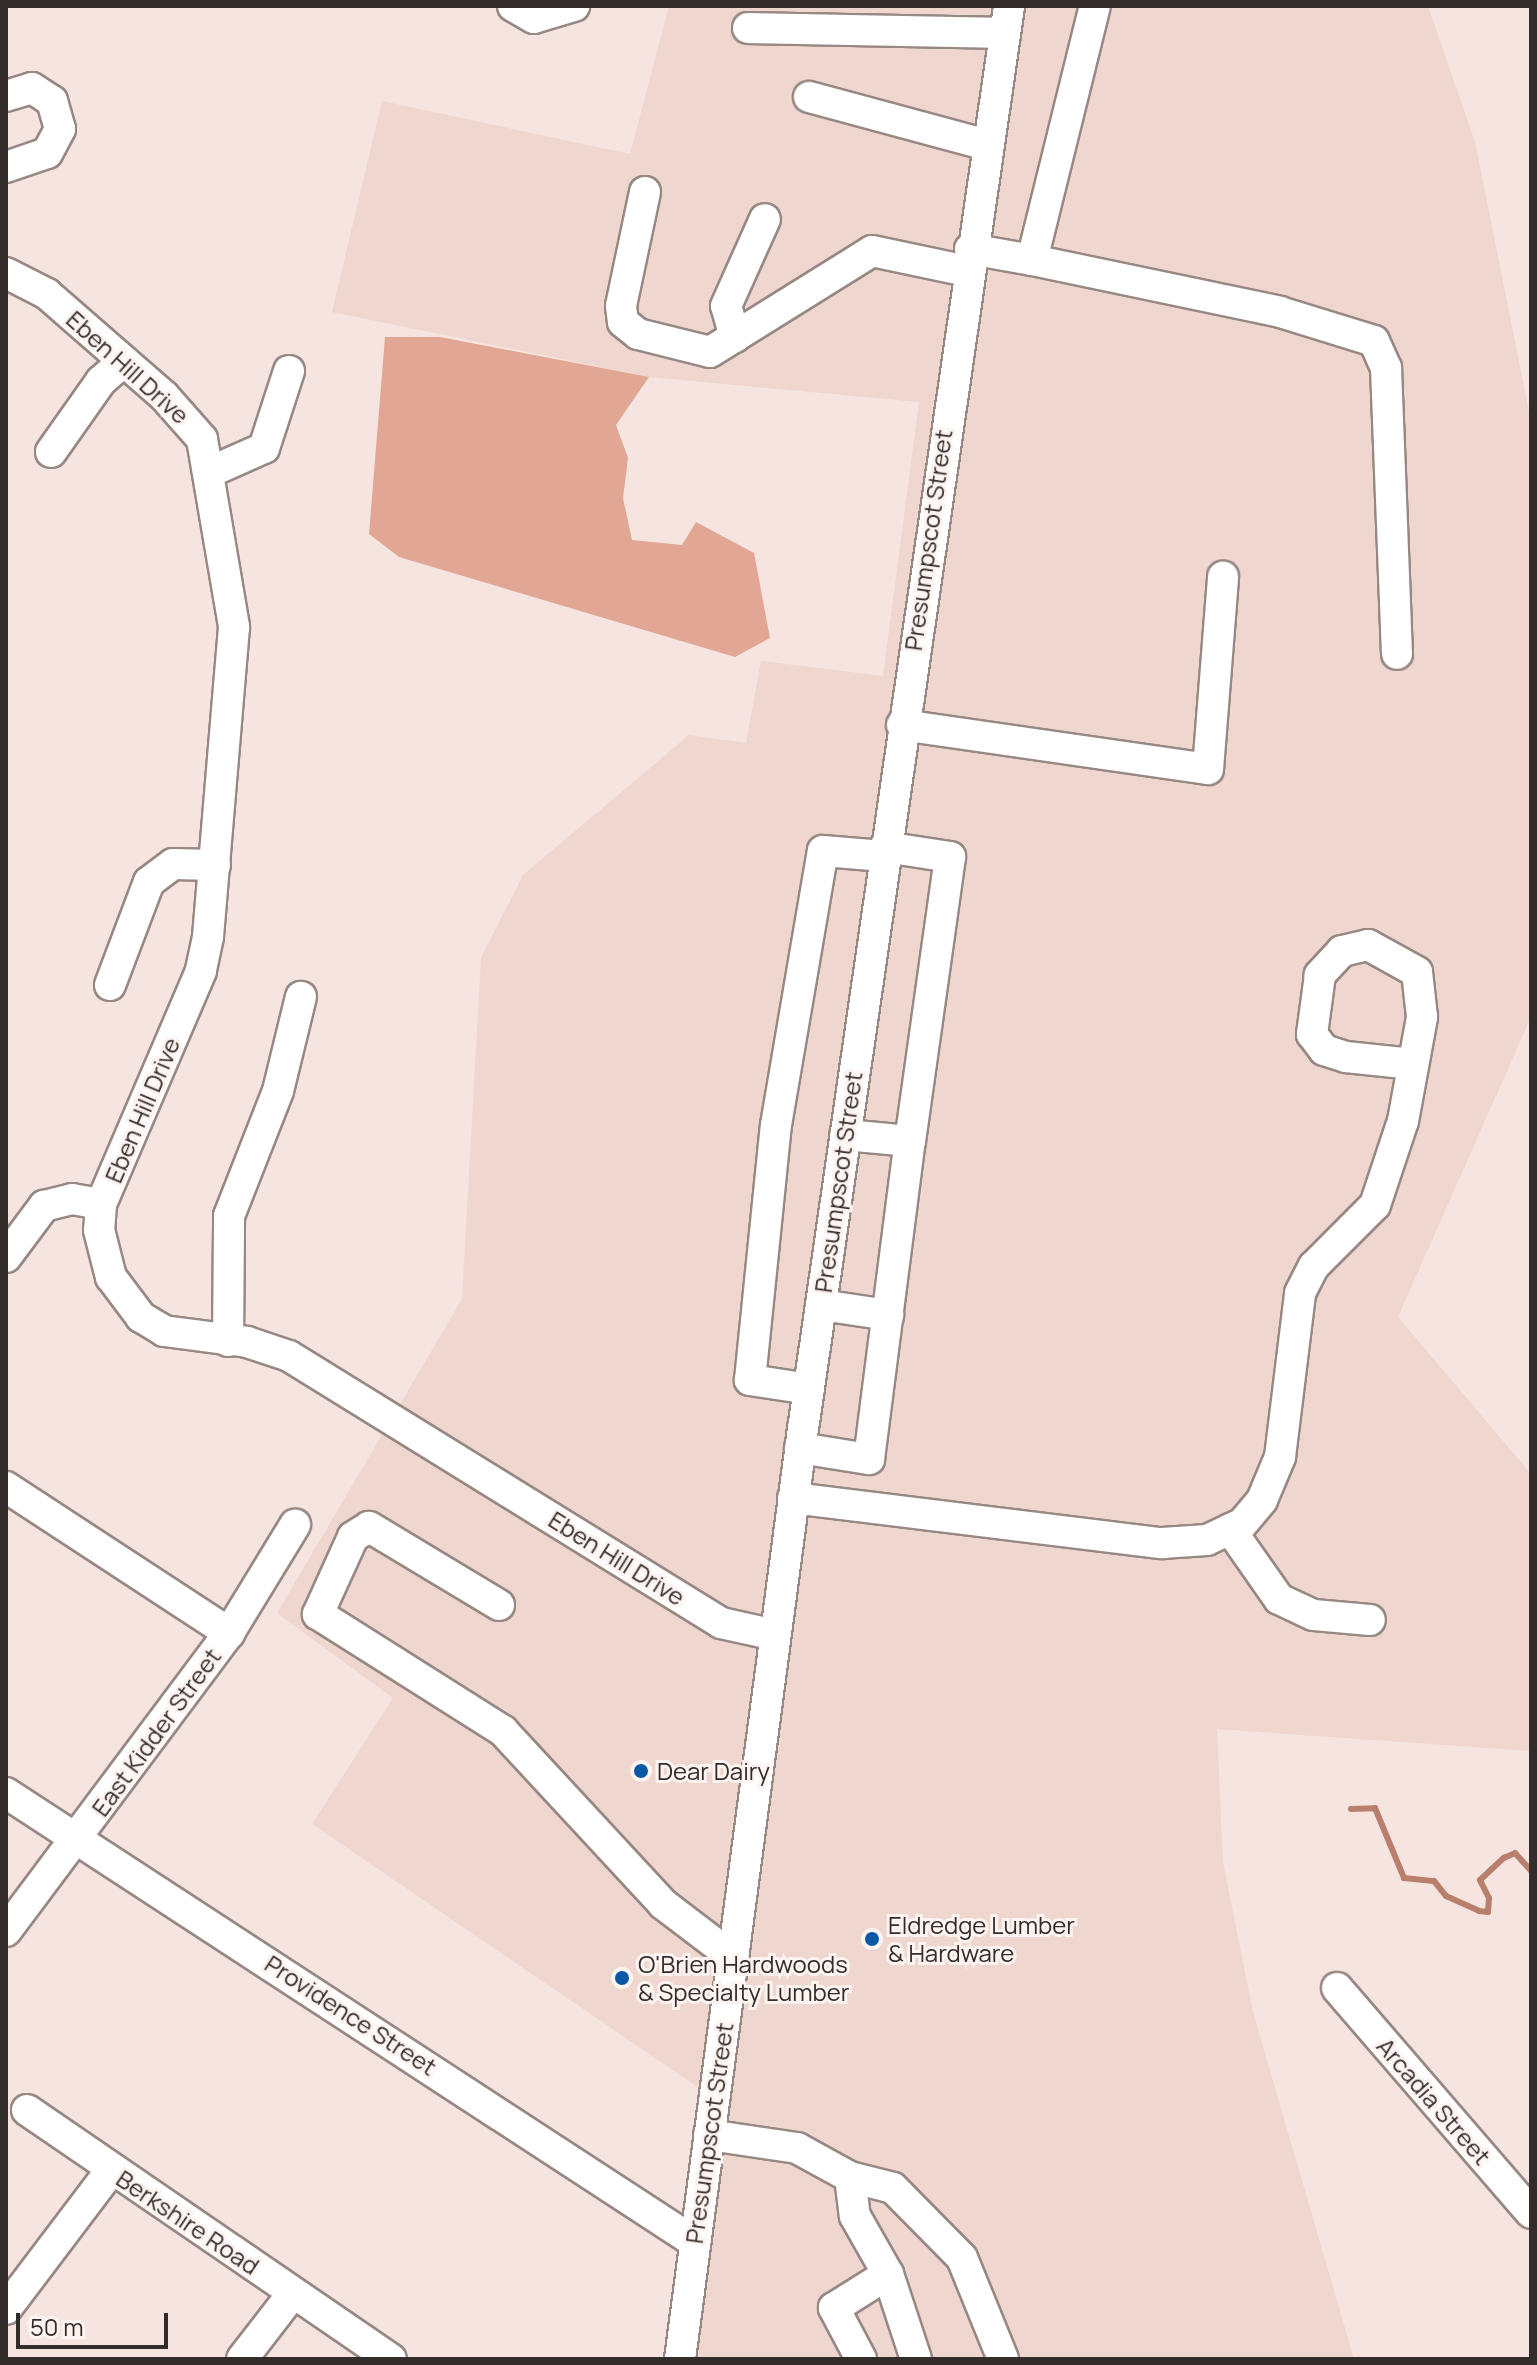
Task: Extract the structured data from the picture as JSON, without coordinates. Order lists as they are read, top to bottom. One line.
{"streets":{"street":["Eben Hill Drive","Presumpscot Street","East Kidder Street","Providence Street","Arcadia Street","Berkshire Road"]},"crossings":[["Eben Hill Drive","Presumpscot Street"],["Presumpscot Street","Providence Street"],["East Kidder Street","Providence Street"]],"places":["Dear Dairy","Eldredge Lumber & Hardware","O'Brien Hardwoods & Specialty Lumber"],"scale_bar":"50 m"}
